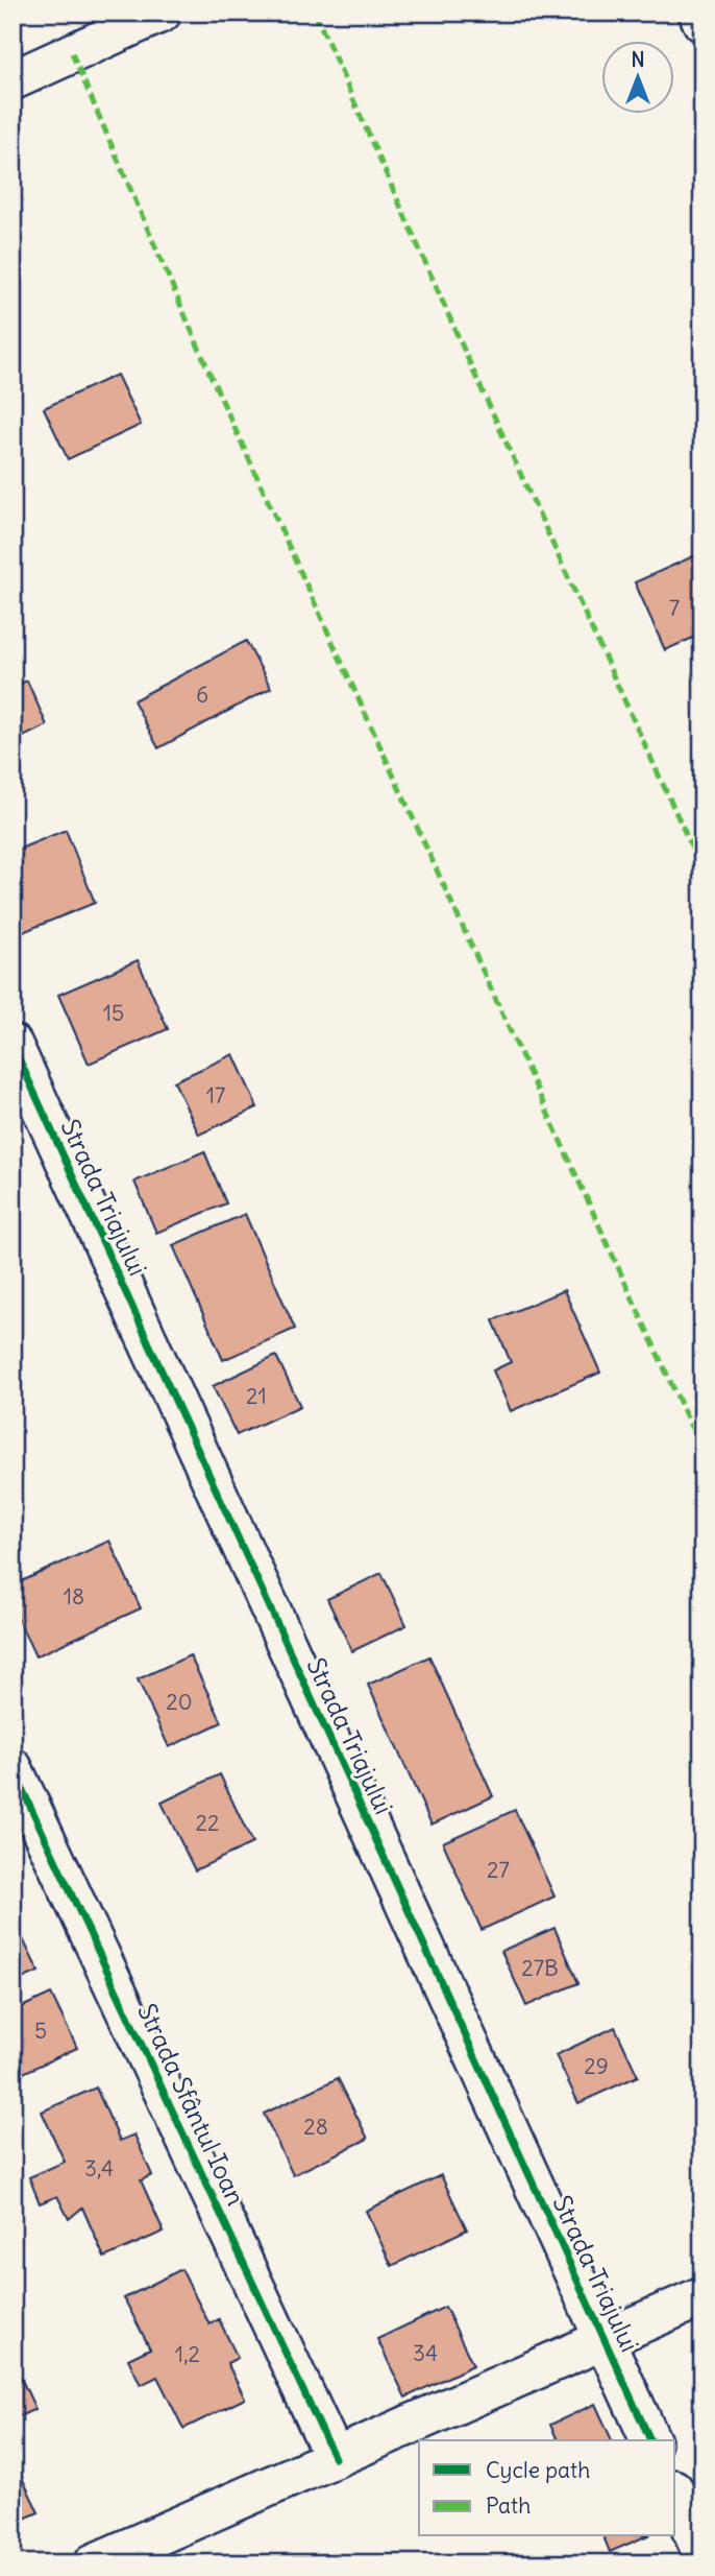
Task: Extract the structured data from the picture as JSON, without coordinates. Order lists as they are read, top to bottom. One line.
{"streets":{"street":["Strada Triajului","Strada Sfântul Ioan"]},"house_numbers":["7","6","15","17","21","18","20","22","27","27B","5","29","28","3,4","34","1,2"],"legend":["Cycle path","Path"],"north":"top"}
